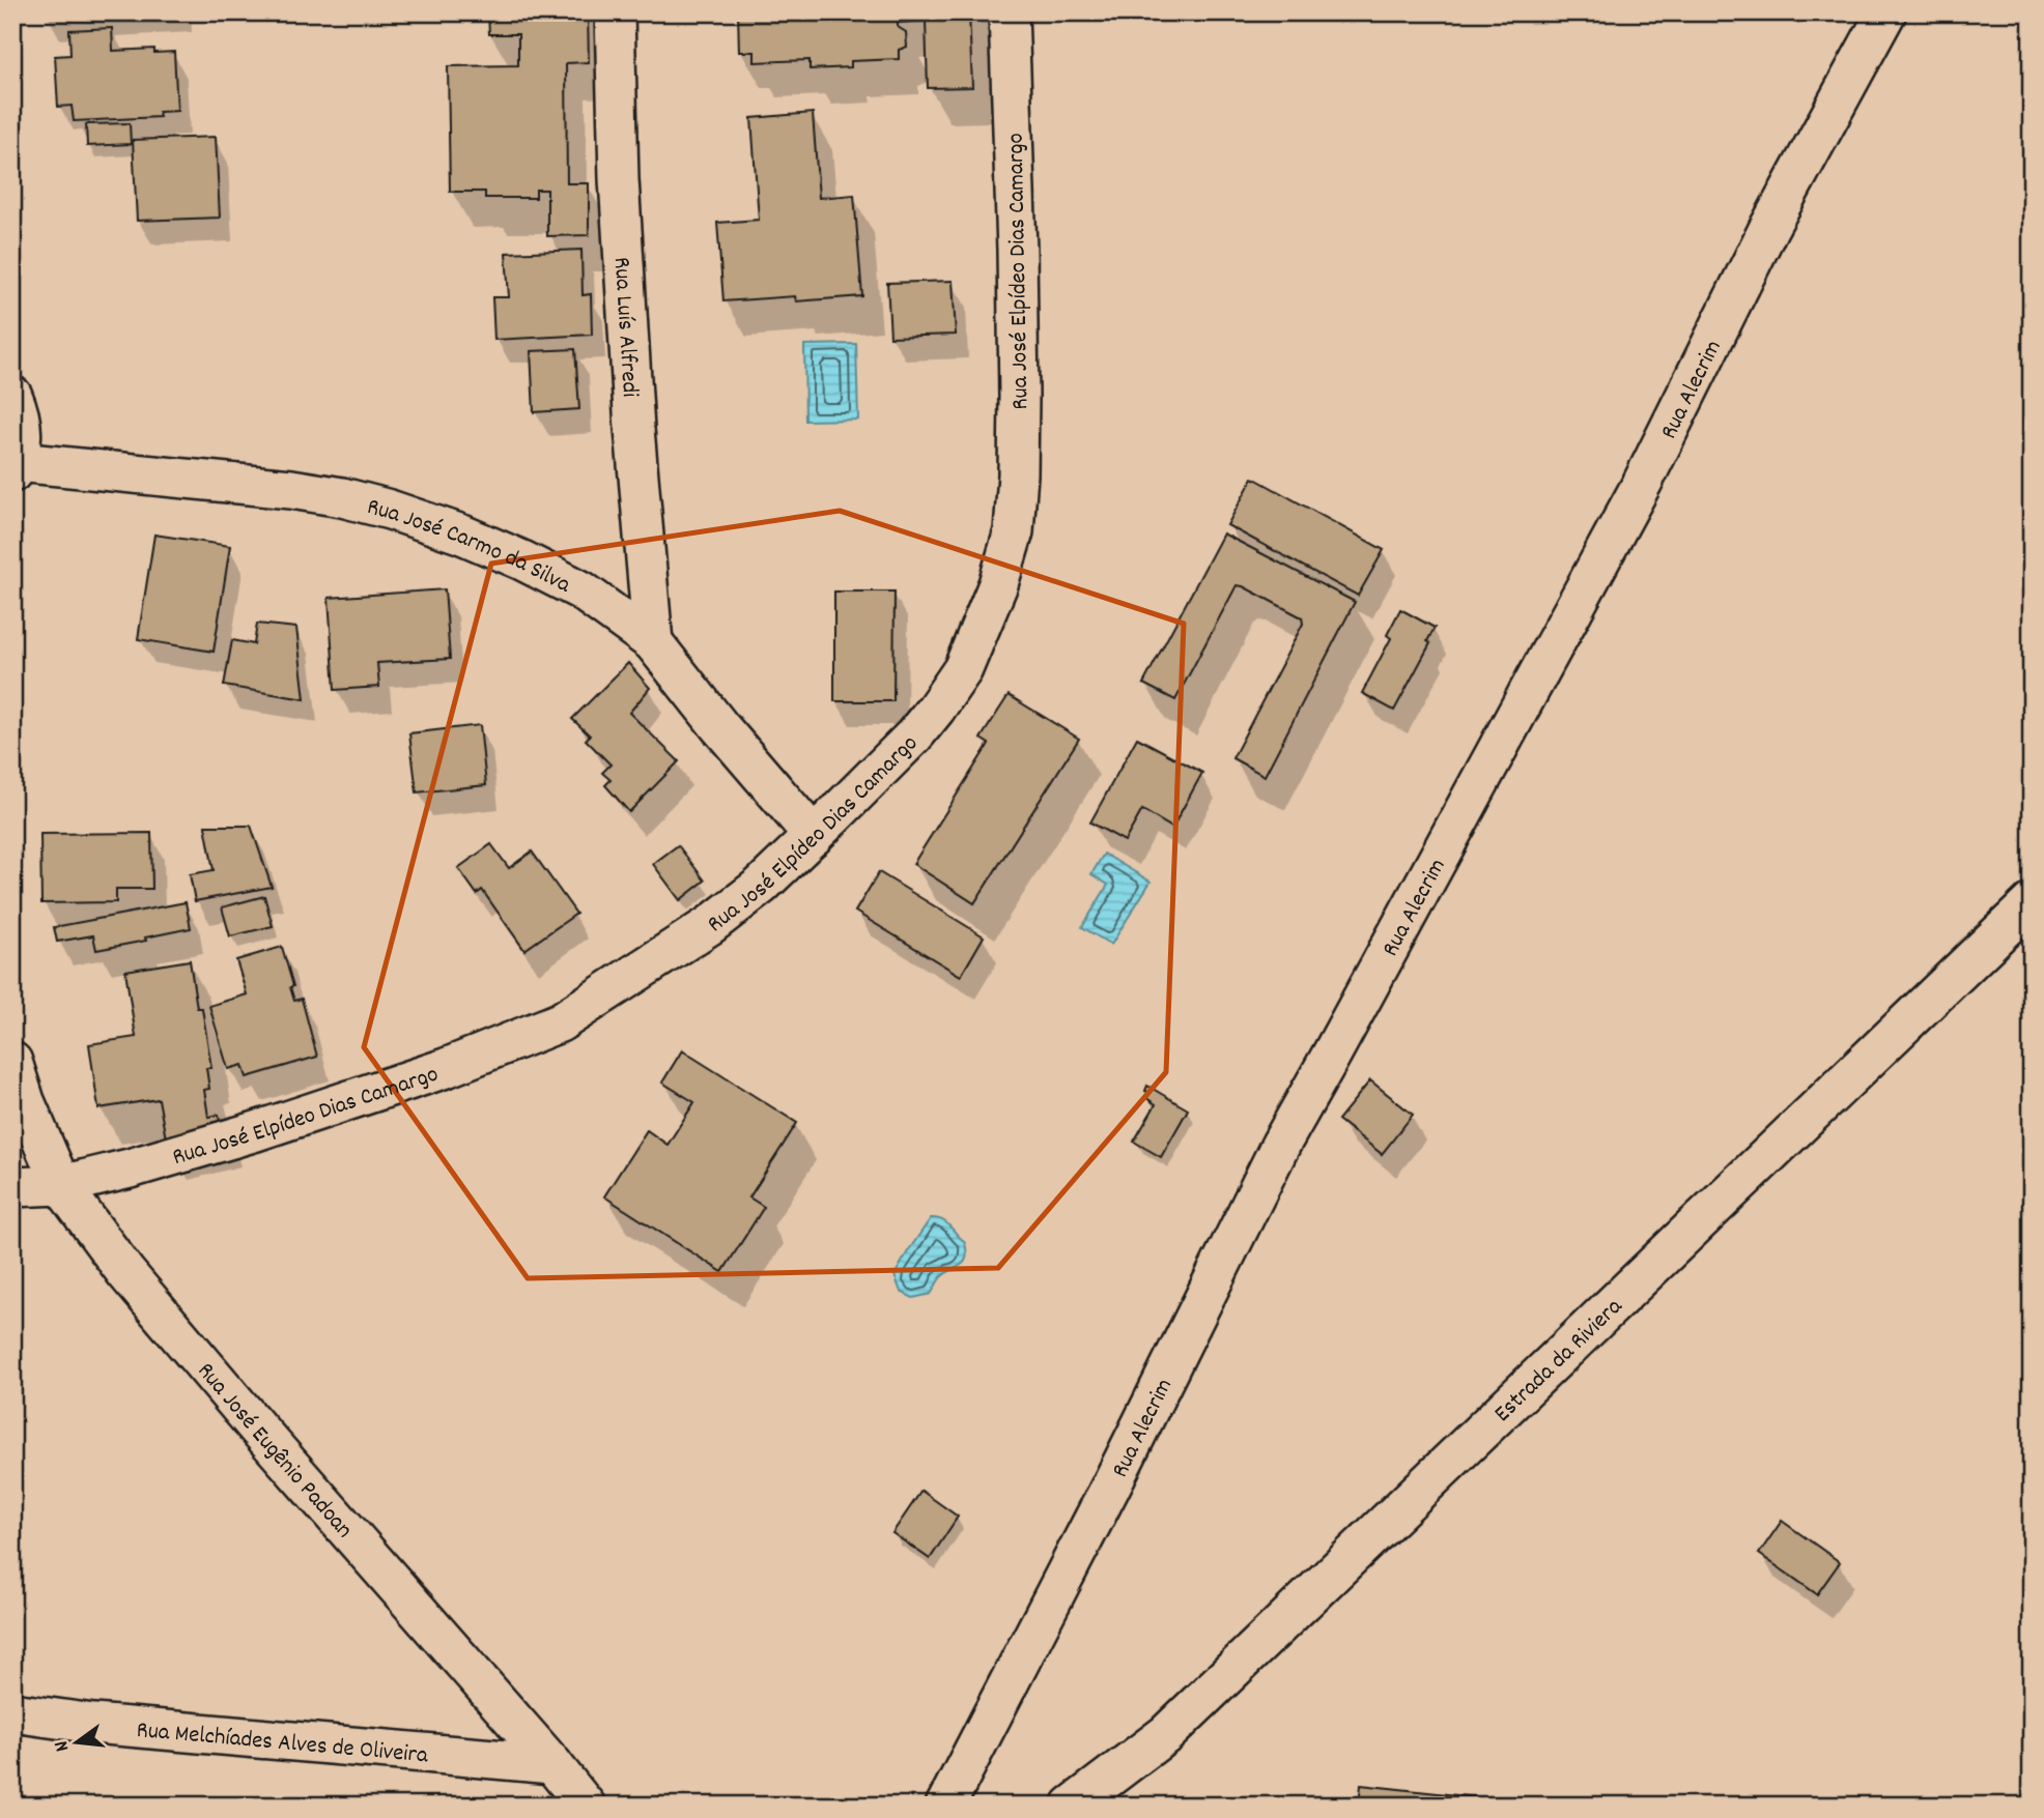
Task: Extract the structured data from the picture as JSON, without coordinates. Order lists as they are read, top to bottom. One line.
{"streets":{"street":["Rua José Elpídeo Dias Camargo","Rua Luís Alfredi","Rua Alecrim","Rua José Carmo da Silva","Estrada da Riviera","Rua José Eugênio Padoan","Rua Melchíades Alves de Oliveira"]},"crossings":[["Rua José Elpídeo Dias Camargo","Rua José Carmo da Silva"],["Rua José Elpídeo Dias Camargo","Rua José Eugênio Padoan"],["Rua Luís Alfredi","Rua José Carmo da Silva"],["Rua José Eugênio Padoan","Rua Melchíades Alves de Oliveira"]],"north":"left"}
